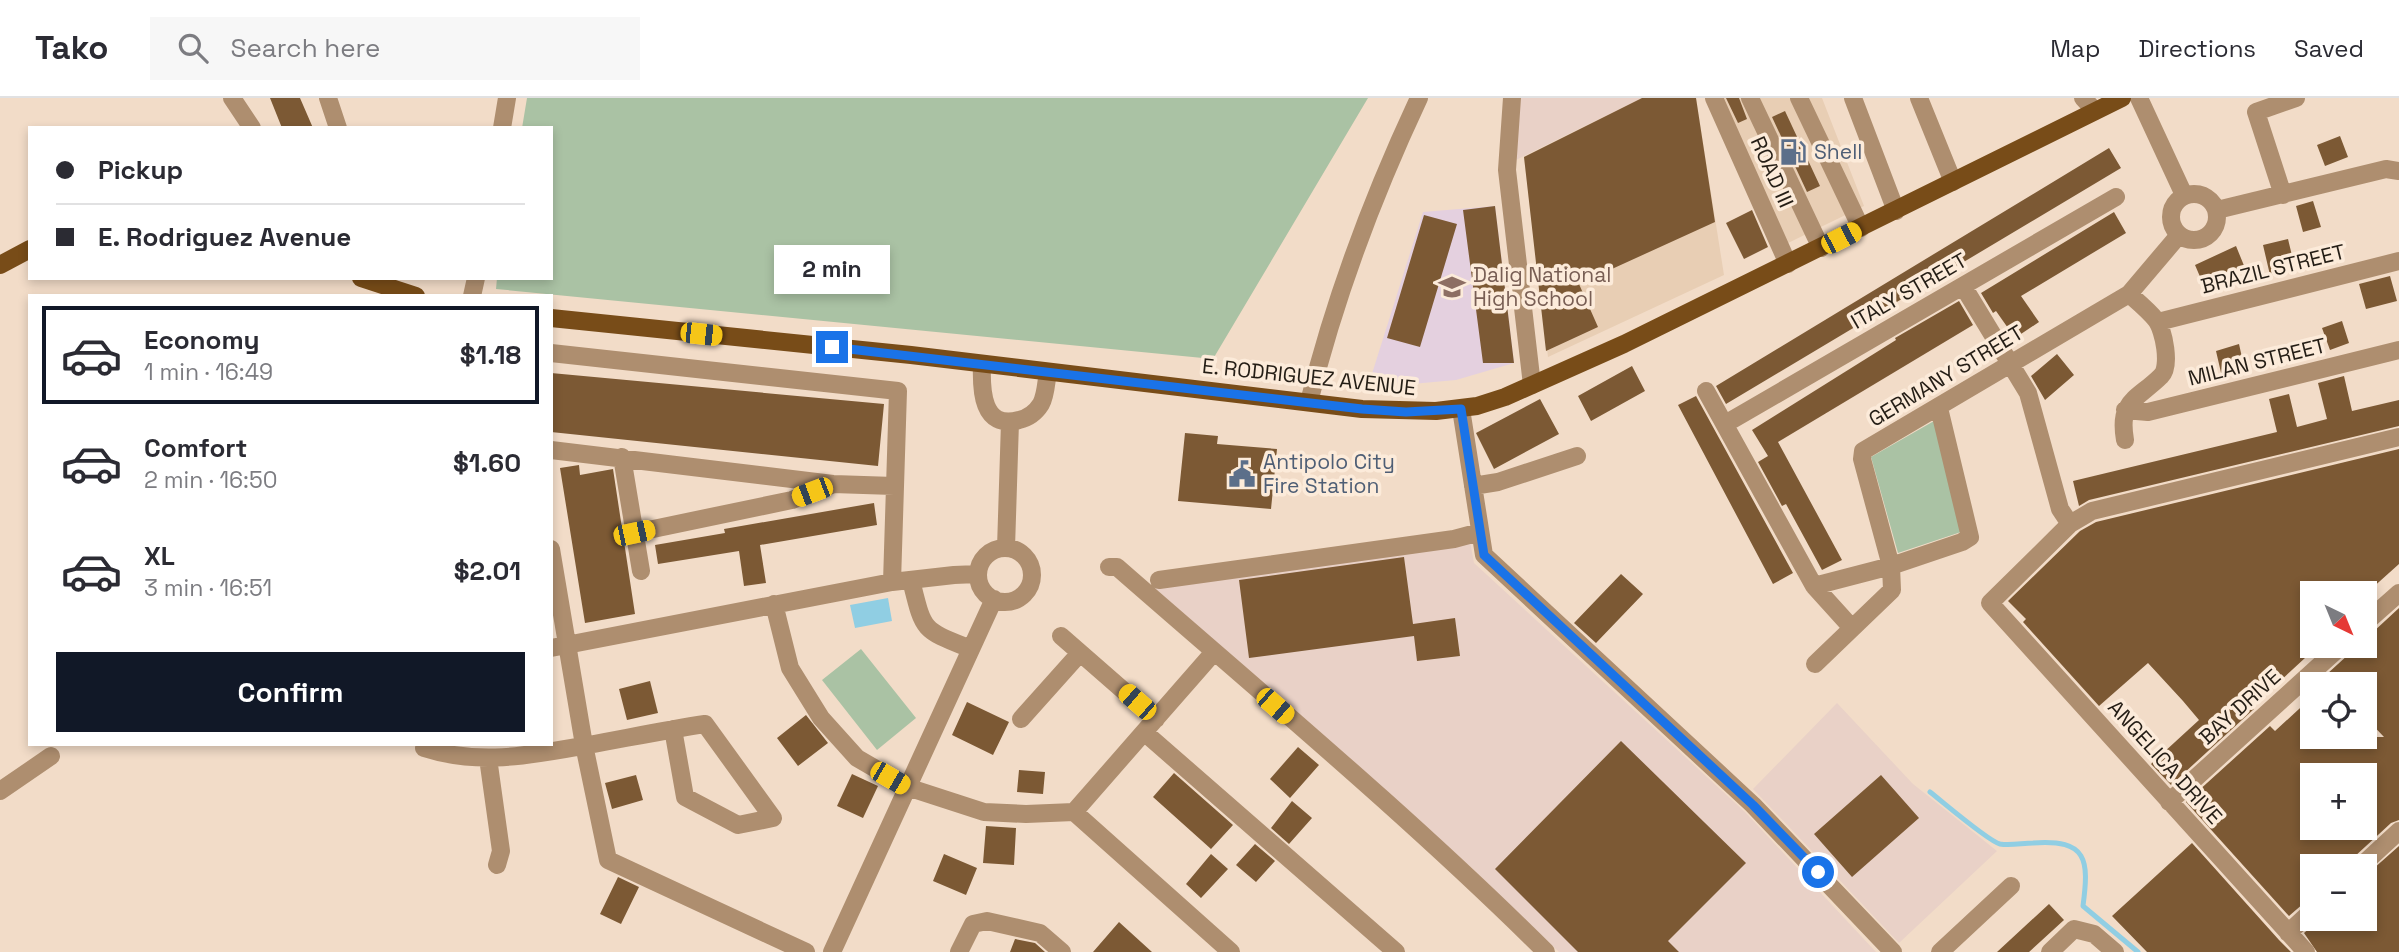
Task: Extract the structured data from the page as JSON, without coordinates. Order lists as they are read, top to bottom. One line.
{"streets":{"main road":["E. RODRIGUEZ AVENUE"],"street":["ROAD III","BRAZIL STREET","ITALY STREET","MILAN STREET","GERMANY STREET","BAY DRIVE","ANGELICA DRIVE"]},"crossings":[["ROAD III","E. RODRIGUEZ AVENUE"],["BAY DRIVE","ANGELICA DRIVE"]],"places":{"fuel station":["Shell"],"school or university":["Dalig National High School"],"public building":["Antipolo City Fire Station"]},"north":"bottom right","page":{"header":"Tako","search":"Search here","nav":["Map","Directions","Saved"],"banner":["Pickup","E. Rodriguez Avenue"],"bubble":"2 min","list":[{"name":"Economy","note":"1 min · 16:49","value":"$1.18"},{"name":"Comfort","note":"2 min · 16:50","value":"$1.60"},{"name":"XL","note":"3 min · 16:51","value":"$2.01"}],"map_buttons":["+","−"],"buttons":"Confirm"}}
